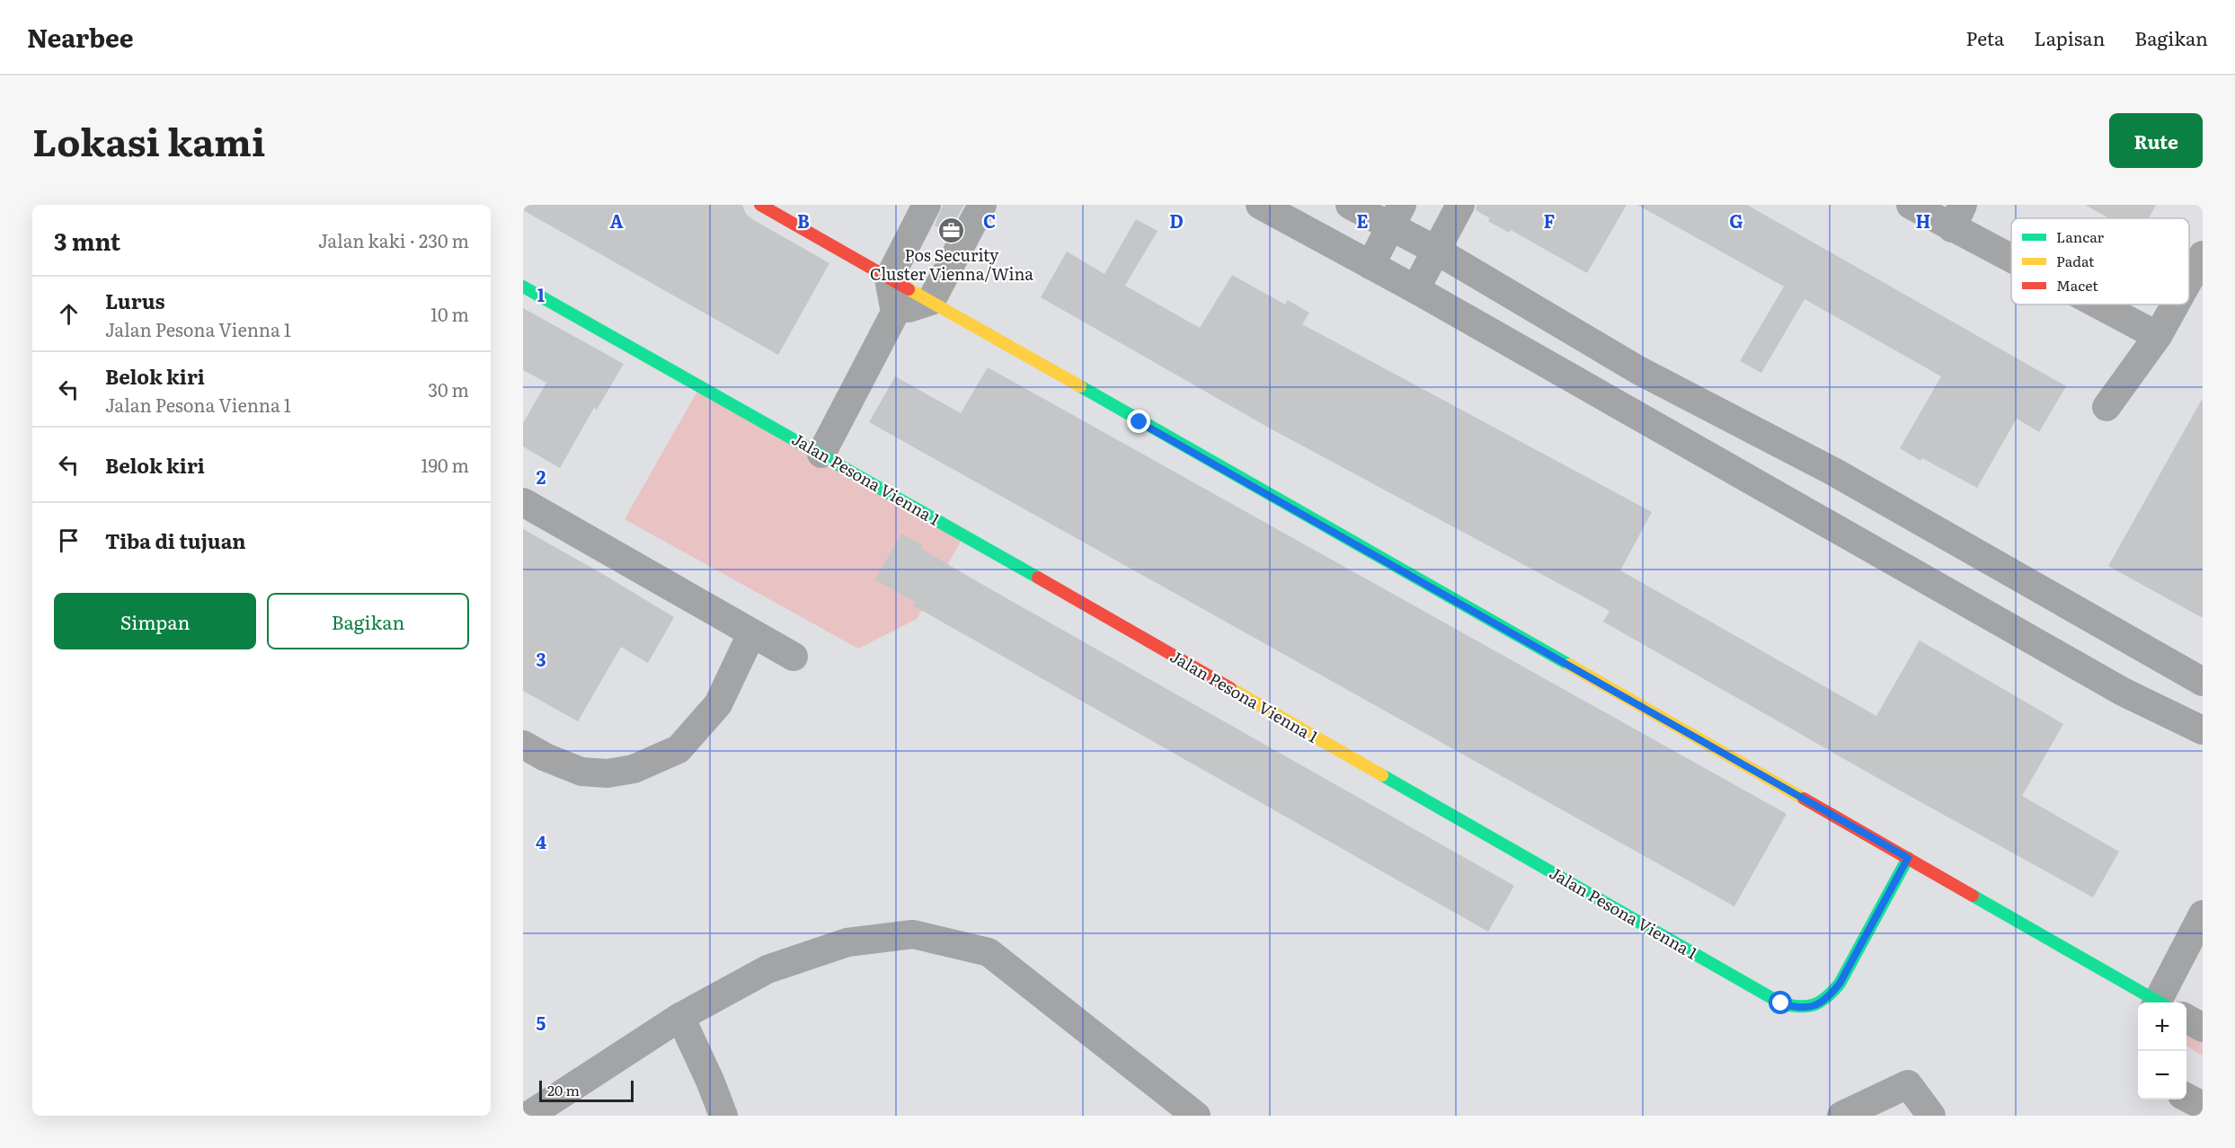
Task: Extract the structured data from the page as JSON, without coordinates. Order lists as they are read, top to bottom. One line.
{"streets":{"street":["Jalan Pesona Vienna 1"]},"places":{"office":["Pos Security Cluster Vienna/Wina"]},"legend":["Lancar","Padat","Macet"],"scale_bar":"20 m","page":{"header":"Nearbee","nav":["Peta","Lapisan","Bagikan"],"title":"Lokasi kami","buttons":["Rute",["Simpan","Bagikan"]],"heading":["3 mnt","Jalan kaki · 230 m"],"list":[["Lurus","Jalan Pesona Vienna 1","10 m"],["Belok kiri","Jalan Pesona Vienna 1","30 m"],["Belok kiri","190 m"],"Tiba di tujuan"],"map_buttons":["+","−"],"scale":"20 m"},"grid":{"columns":["A","B","C","D","E","F","G","H"],"rows":["1","2","3","4","5"]}}
